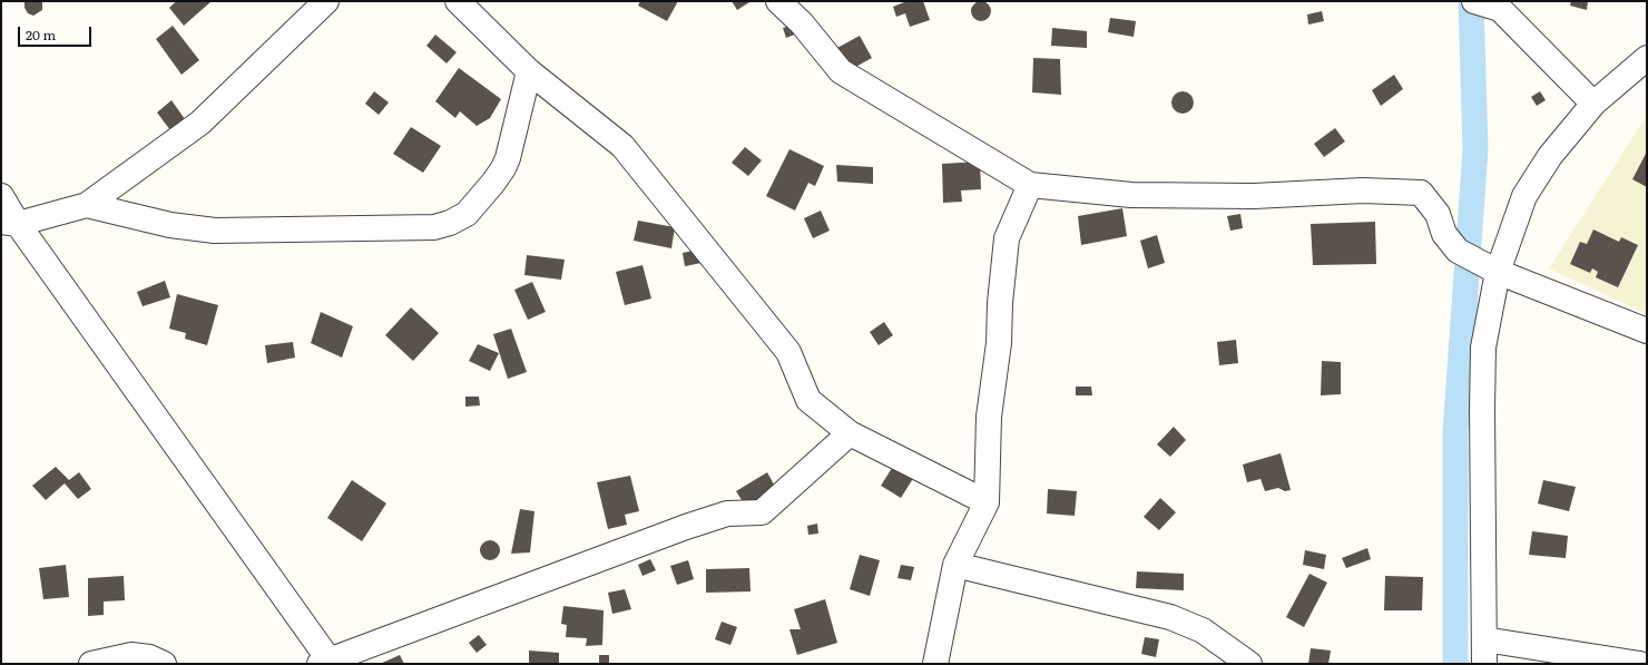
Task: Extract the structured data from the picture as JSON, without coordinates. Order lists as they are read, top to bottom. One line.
{"scale_bar":"20 m"}
